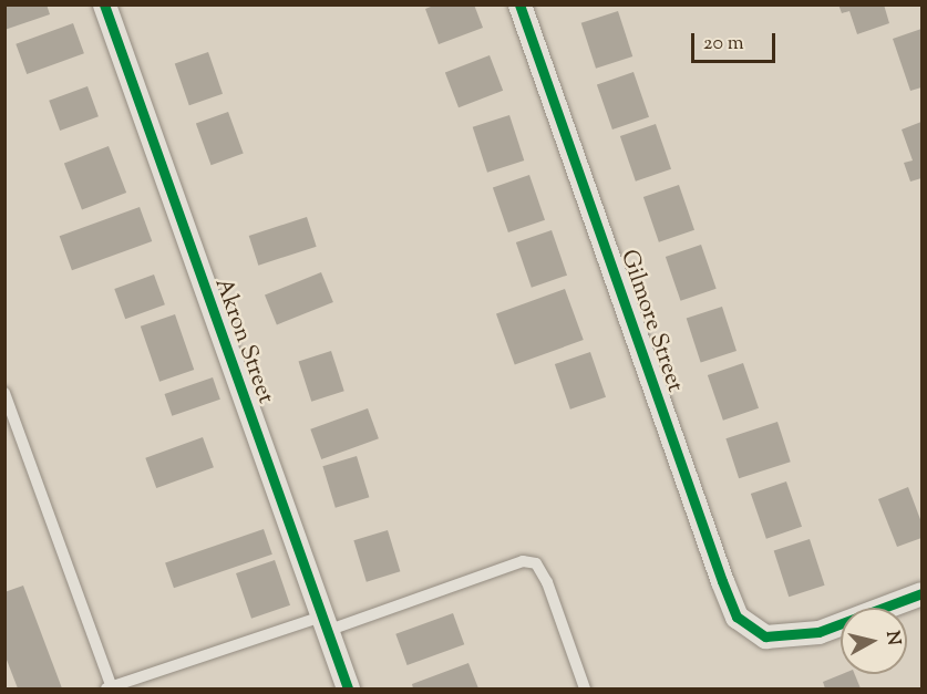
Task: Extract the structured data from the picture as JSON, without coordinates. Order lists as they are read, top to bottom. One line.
{"streets":{"street":["Gilmore Street","Akron Street"]},"scale_bar":"20 m","north":"right"}
